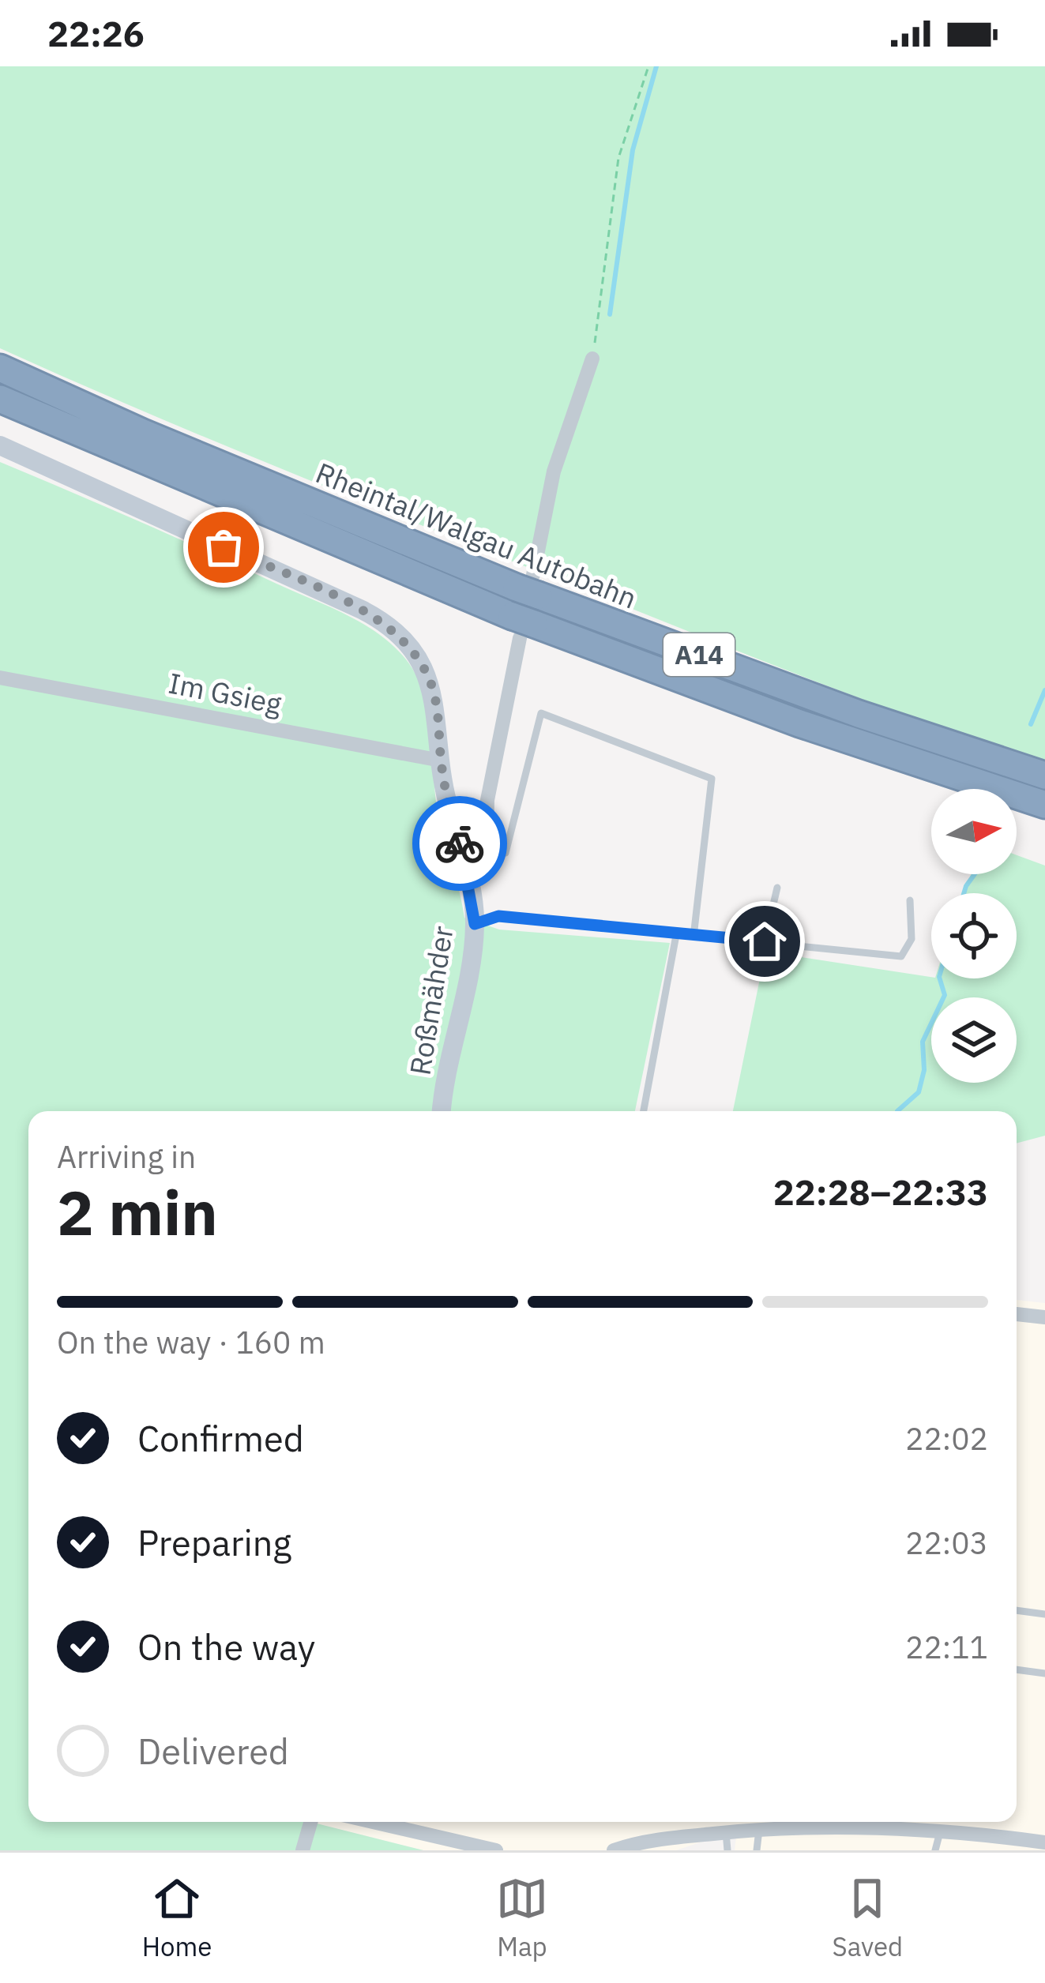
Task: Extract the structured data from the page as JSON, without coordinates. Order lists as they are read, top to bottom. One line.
{"streets":{"highway":["Rheintal/Walgau Autobahn","A14"],"main road":["Roßmähder"],"street":["Im Gsieg"]},"crossings":[["Im Gsieg","Roßmähder"]],"north":"right","page":{"status":"22:26","heading":["2 min","Arriving in","22:28–22:33"],"bar":"On the way · 160 m","list":[["Confirmed","22:02"],["Preparing","22:03"],["On the way","22:11"],"Delivered"],"tabs":["Home","Map","Saved"]}}
